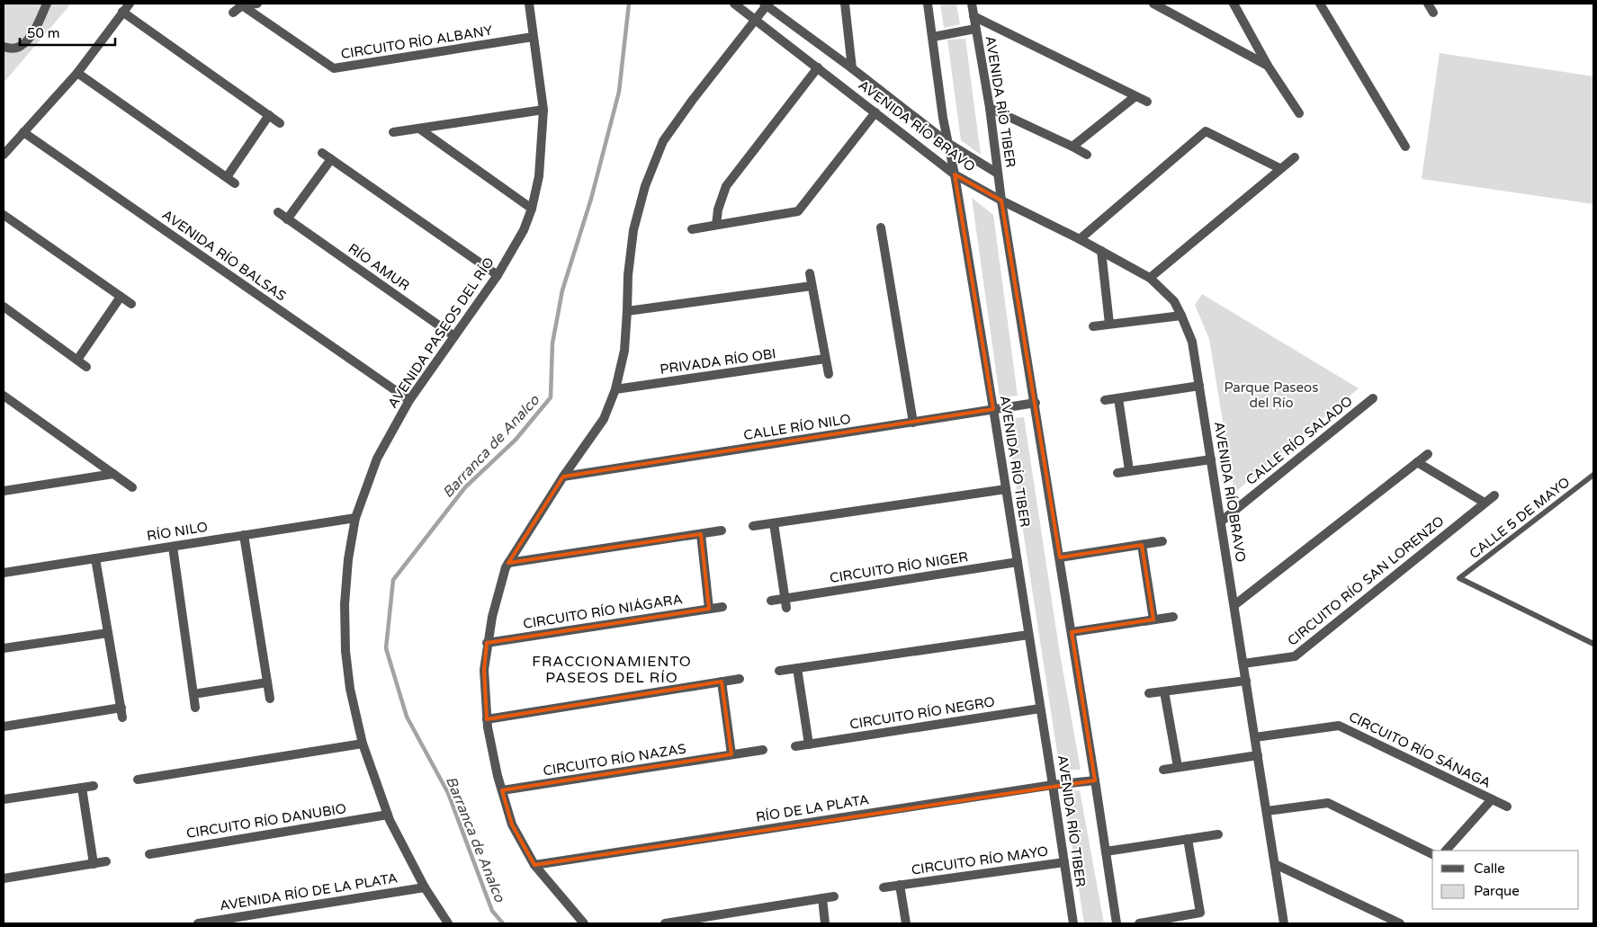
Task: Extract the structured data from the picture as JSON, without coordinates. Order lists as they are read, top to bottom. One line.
{"streets":{"street":["CIRCUITO RÍO ALBANY","AVENIDA RÍO TIBER","AVENIDA RÍO BRAVO","AVENIDA RÍO BALSAS","RÍO AMUR","AVENIDA PASEOS DEL RÍO","PRIVADA RÍO OBI","CALLE RÍO NILO","CALLE RÍO SALADO","RÍO NILO","CIRCUITO RÍO NIGER","CIRCUITO RÍO SAN LORENZO","CIRCUITO RÍO NIÁGARA","CIRCUITO RÍO NEGRO","CIRCUITO RÍO SÁNAGA","CIRCUITO RÍO NAZAS","RÍO DE LA PLATA","CIRCUITO RÍO DANUBIO","CIRCUITO RÍO MAYO","AVENIDA RÍO DE LA PLATA"],"lane":["CALLE 5 DE MAYO"]},"crossings":[["CIRCUITO RÍO ALBANY","AVENIDA PASEOS DEL RÍO"],["AVENIDA RÍO TIBER","AVENIDA RÍO BRAVO"],["AVENIDA RÍO TIBER","CALLE RÍO NILO"],["AVENIDA RÍO TIBER","CIRCUITO RÍO NIGER"],["AVENIDA RÍO TIBER","CIRCUITO RÍO NEGRO"],["AVENIDA RÍO TIBER","RÍO DE LA PLATA"],["AVENIDA RÍO TIBER","CIRCUITO RÍO MAYO"],["AVENIDA RÍO BRAVO","CALLE RÍO SALADO"],["AVENIDA RÍO BRAVO","CIRCUITO RÍO SAN LORENZO"],["AVENIDA RÍO BRAVO","CIRCUITO RÍO SÁNAGA"],["AVENIDA RÍO BALSAS","AVENIDA PASEOS DEL RÍO"],["RÍO AMUR","AVENIDA PASEOS DEL RÍO"],["AVENIDA PASEOS DEL RÍO","RÍO NILO"],["AVENIDA PASEOS DEL RÍO","CIRCUITO RÍO DANUBIO"],["AVENIDA PASEOS DEL RÍO","AVENIDA RÍO DE LA PLATA"]],"districts":["FRACCIONAMIENTO PASEOS DEL RÍO"],"water":["Barranca de Analco"],"parks":["Parque Paseos del Río"],"legend":["Calle","Parque"],"scale_bar":"50 m"}
